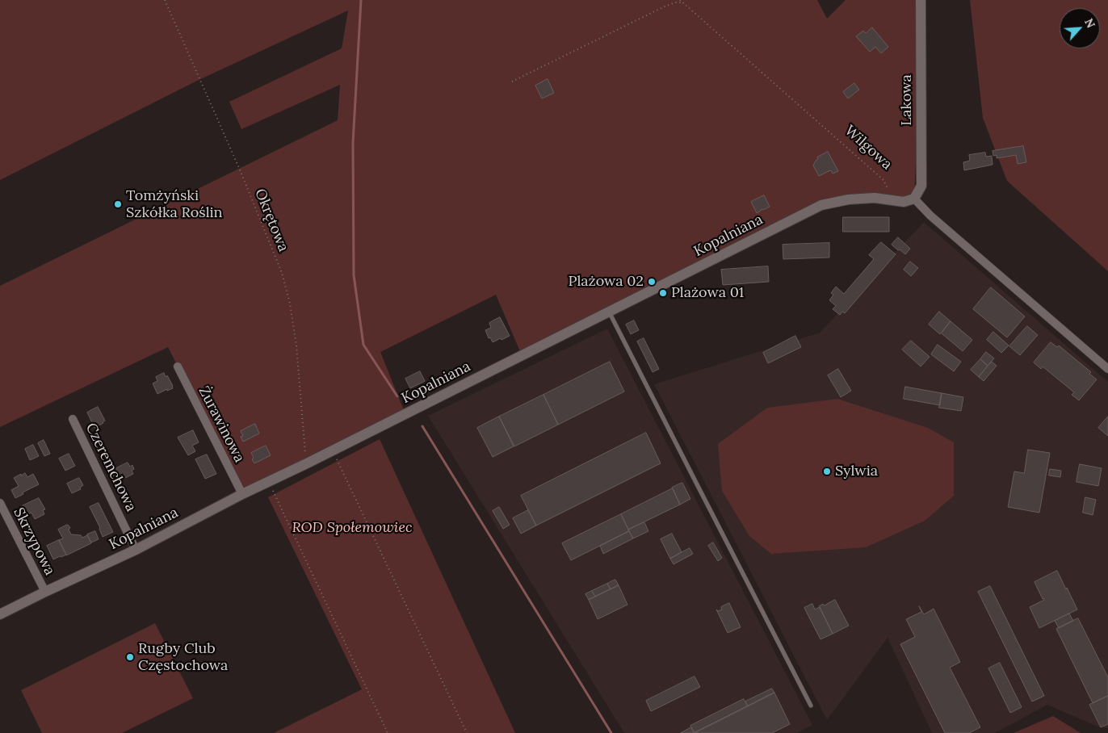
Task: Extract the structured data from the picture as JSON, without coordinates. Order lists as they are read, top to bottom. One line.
{"streets":{"street":["Lakowa","Kopalniana","Żurawinowa","Czeremchowa","Skrzypowa"],"path":["Wilgowa","Okrętowa"]},"crossings":[["Wilgowa","Kopalniana"],["Okrętowa","Kopalniana"],["Kopalniana","Żurawinowa"],["Kopalniana","Czeremchowa"],["Kopalniana","Skrzypowa"]],"parks":["ROD Społemowiec"],"places":["Tomżyński Szkółka Roślin","Plażowa 02","Plażowa 01","Sylwia","Rugby Club Częstochowa"],"north":"top right"}
